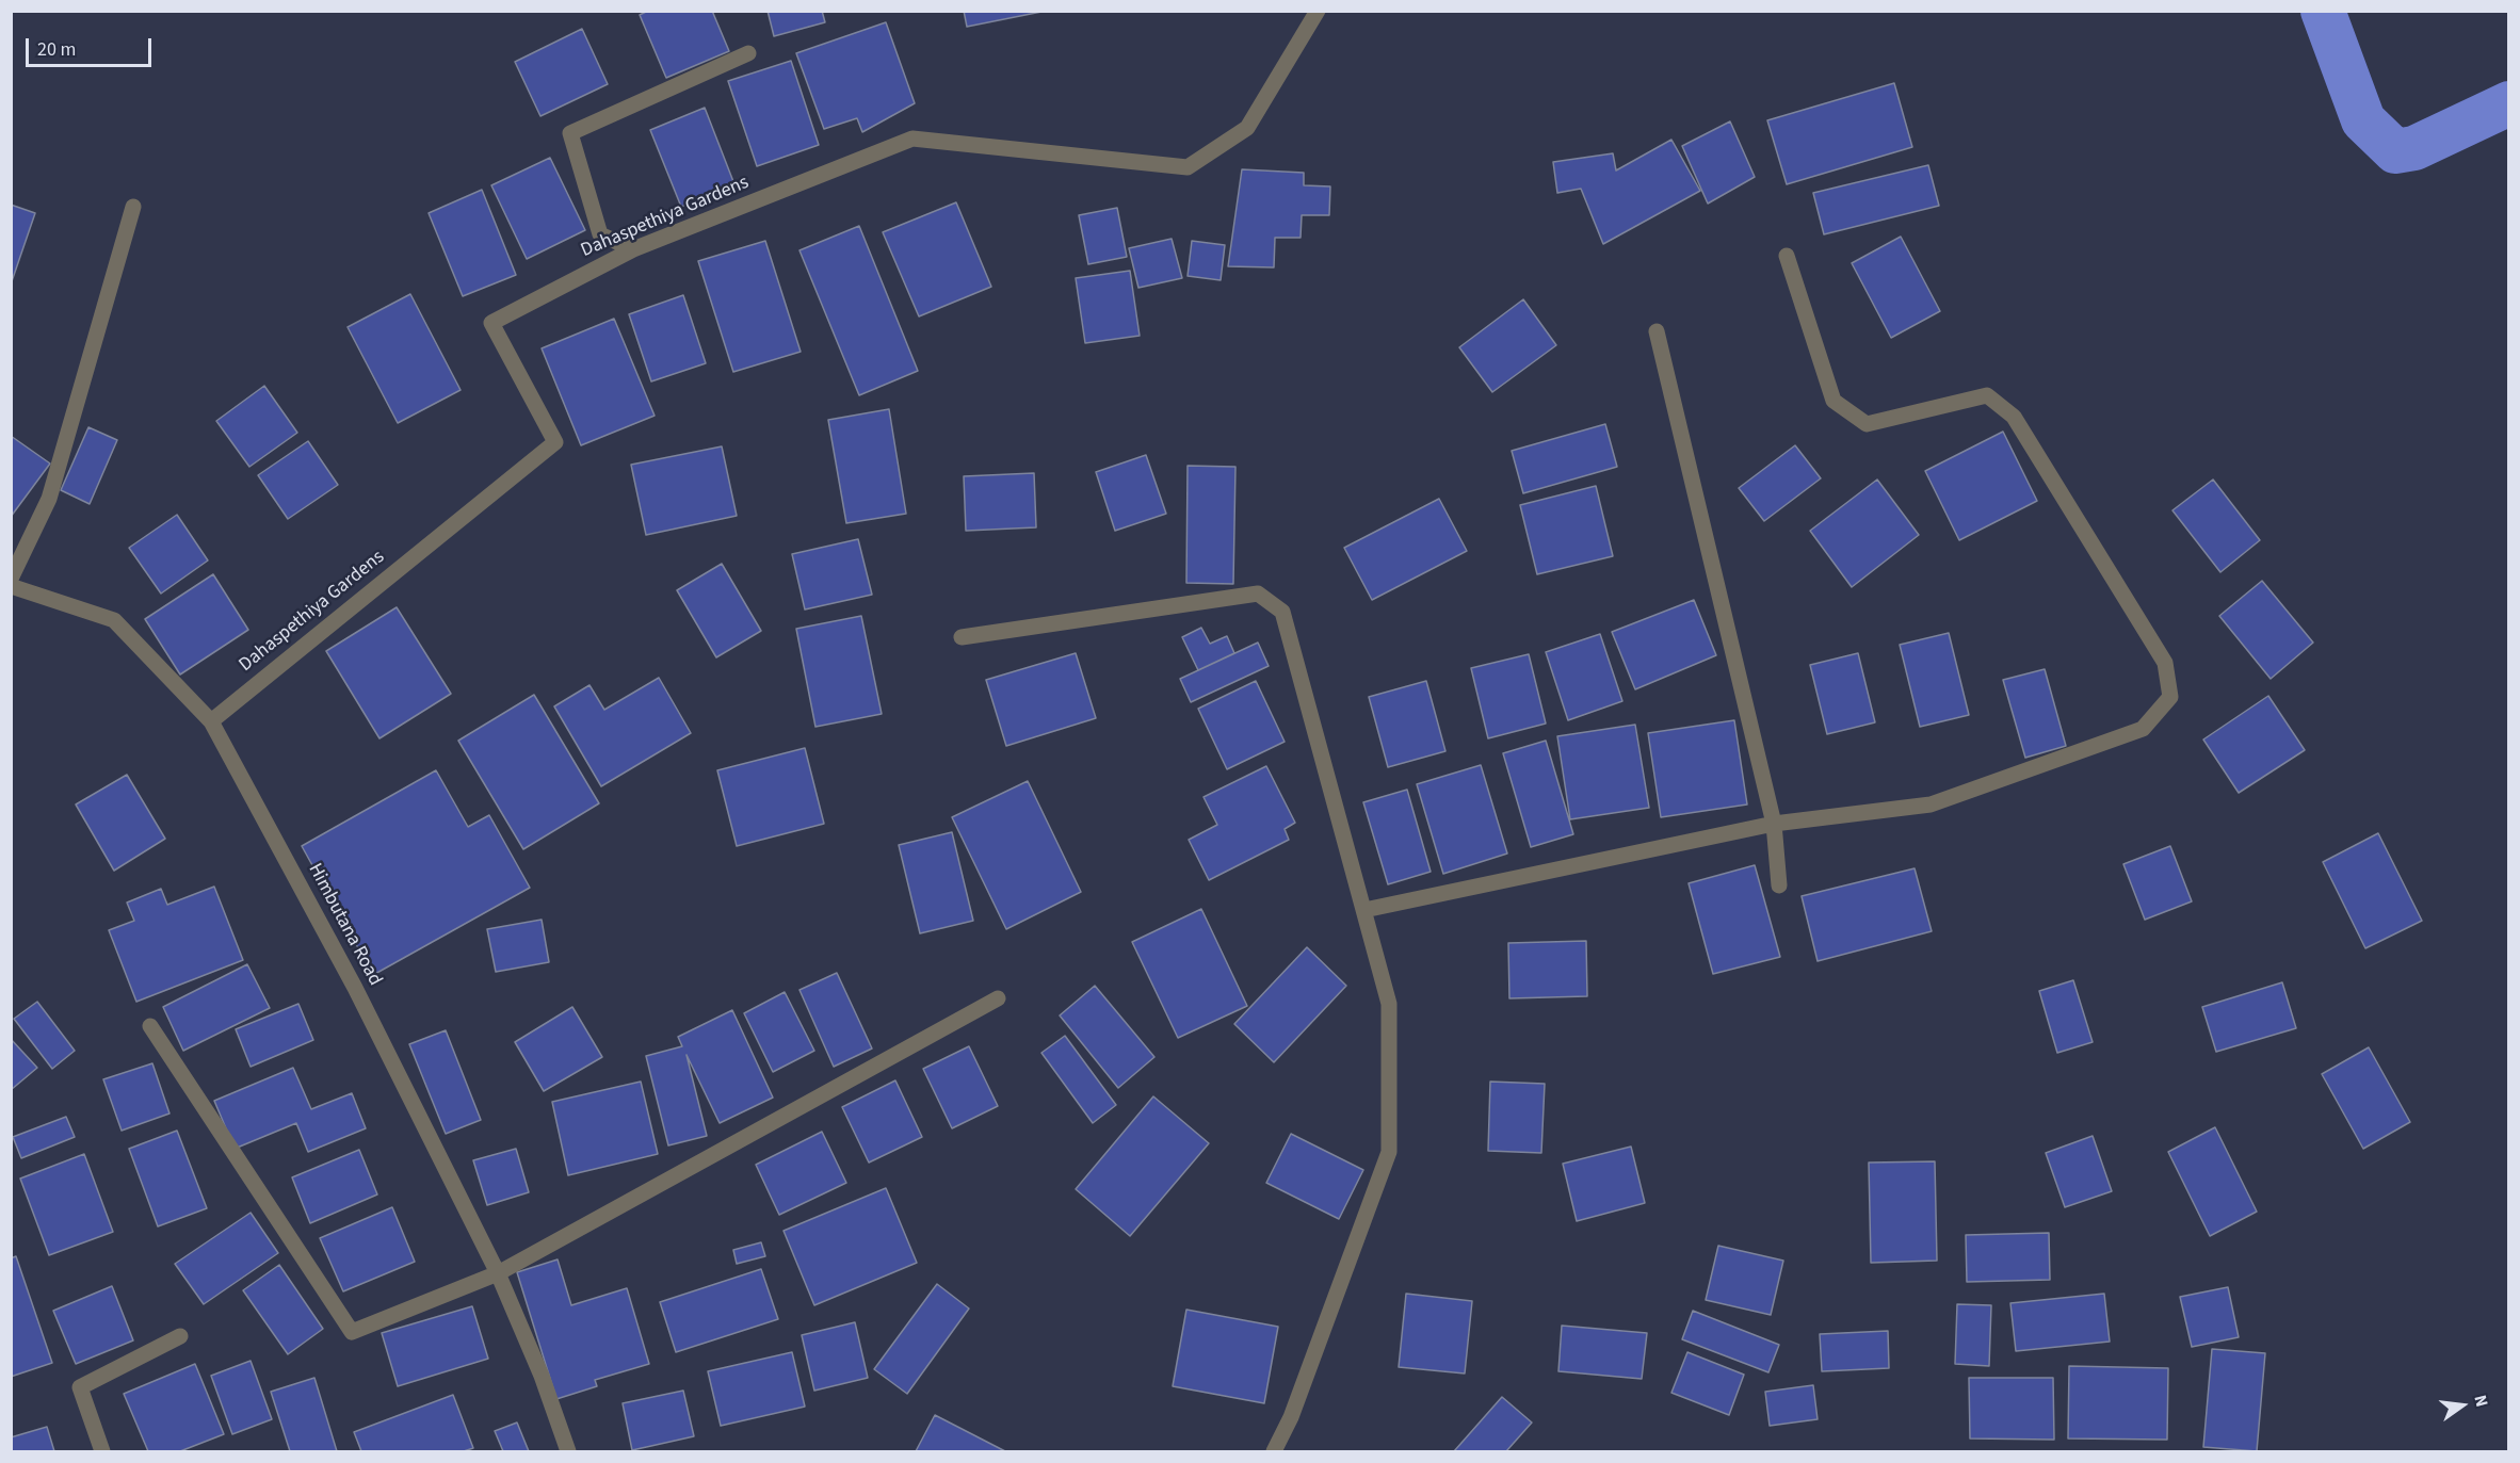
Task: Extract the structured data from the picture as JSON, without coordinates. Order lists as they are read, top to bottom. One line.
{"streets":{"street":["Dahaspethiya Gardens","Himbutana Road"]},"crossings":[["Dahaspethiya Gardens","Himbutana Road"]],"scale_bar":"20 m","north":"right"}
